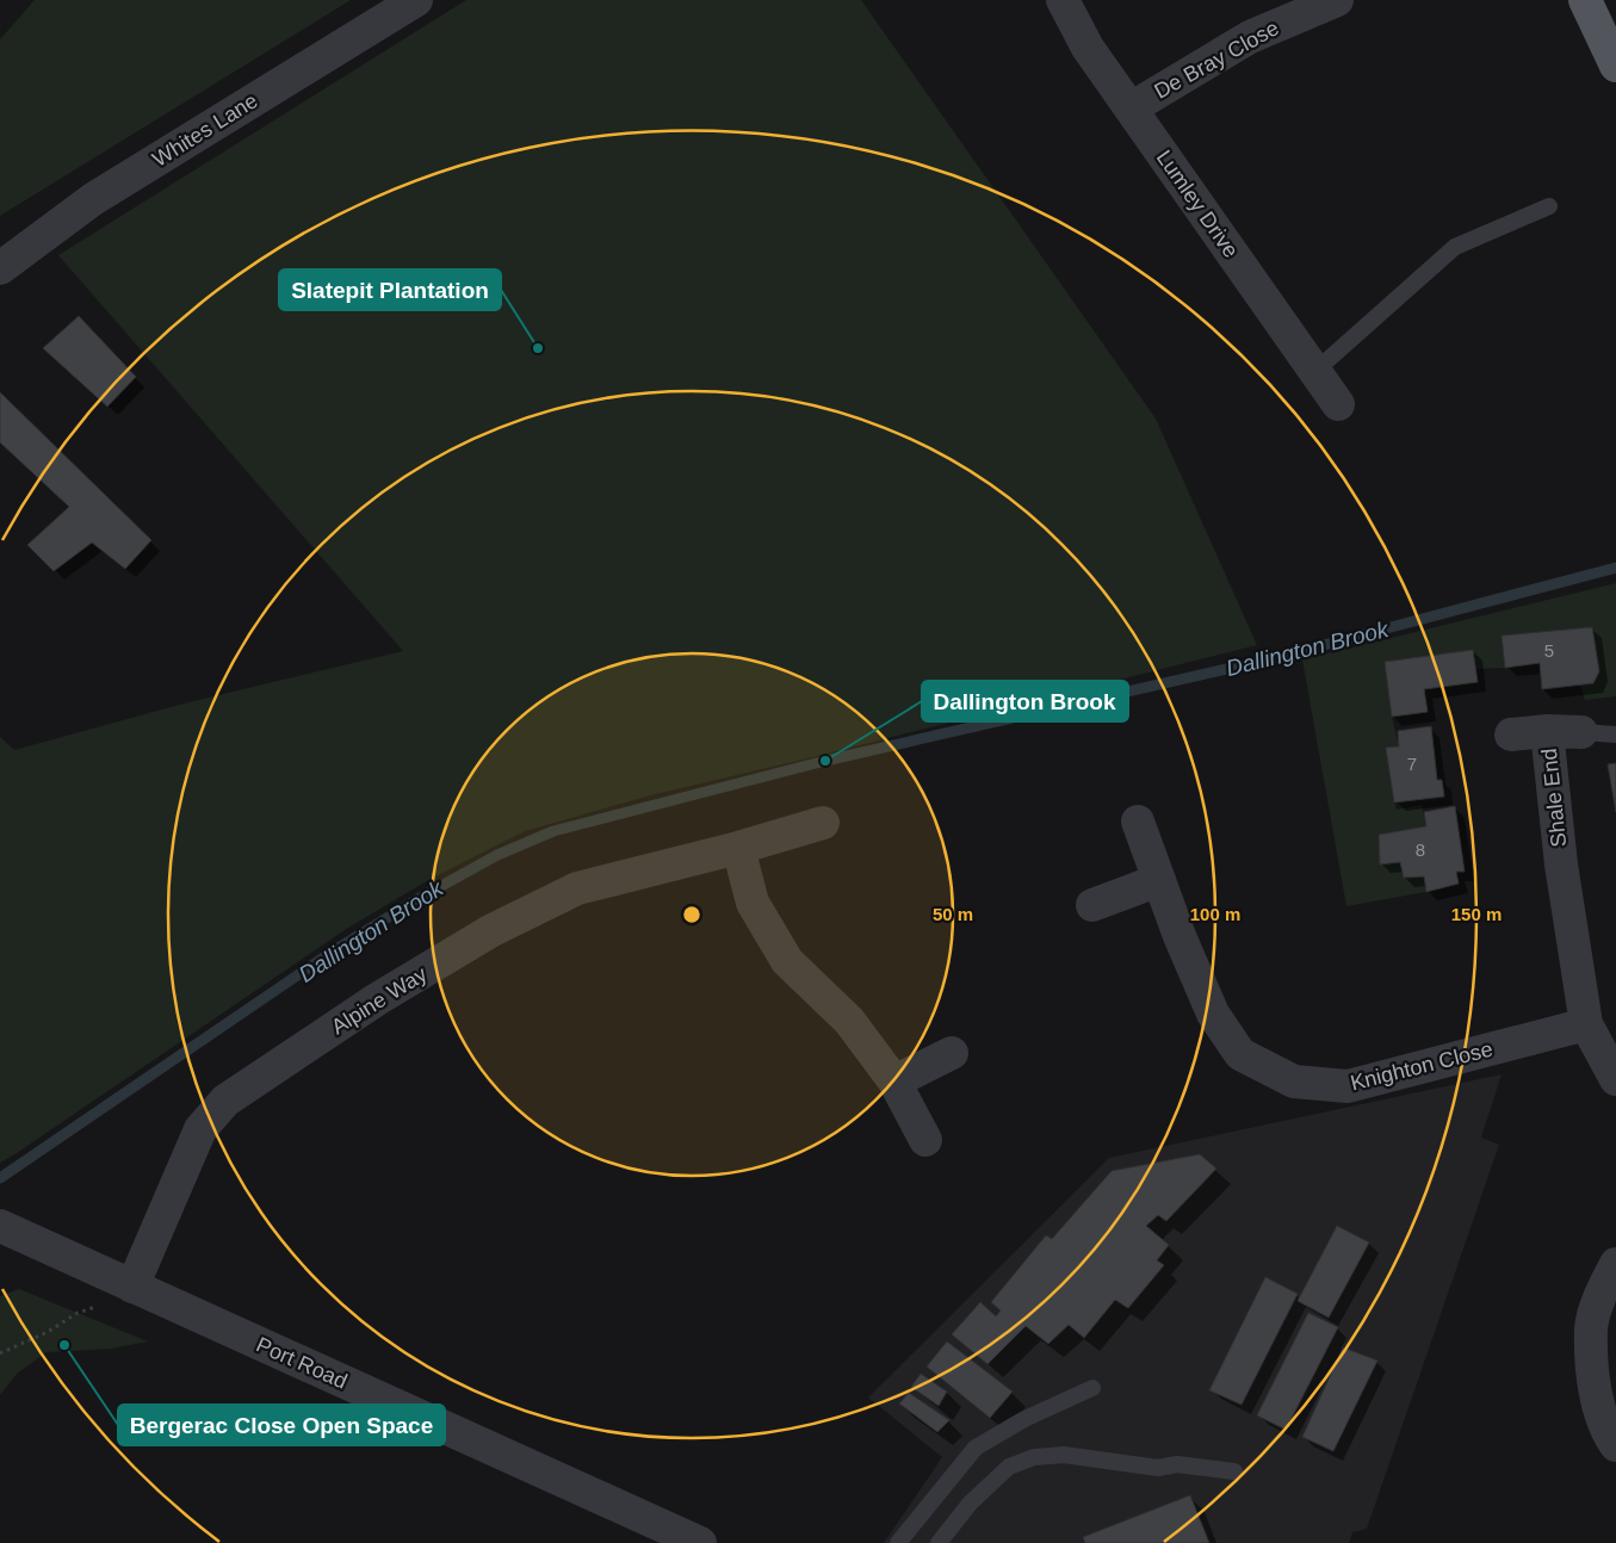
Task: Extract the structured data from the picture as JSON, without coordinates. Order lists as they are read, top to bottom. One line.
{"streets":{"street":["De Bray Close","Whites Lane","Lumley Drive","Shale End","Alpine Way","Knighton Close","Port Road"]},"crossings":[["De Bray Close","Lumley Drive"],["Shale End","Knighton Close"],["Alpine Way","Port Road"]],"water":["Dallington Brook"],"places":["Slatepit Plantation","Dallington Brook","Bergerac Close Open Space"],"house_numbers":["5","7","8"],"rings":["50 m","100 m","150 m"]}
